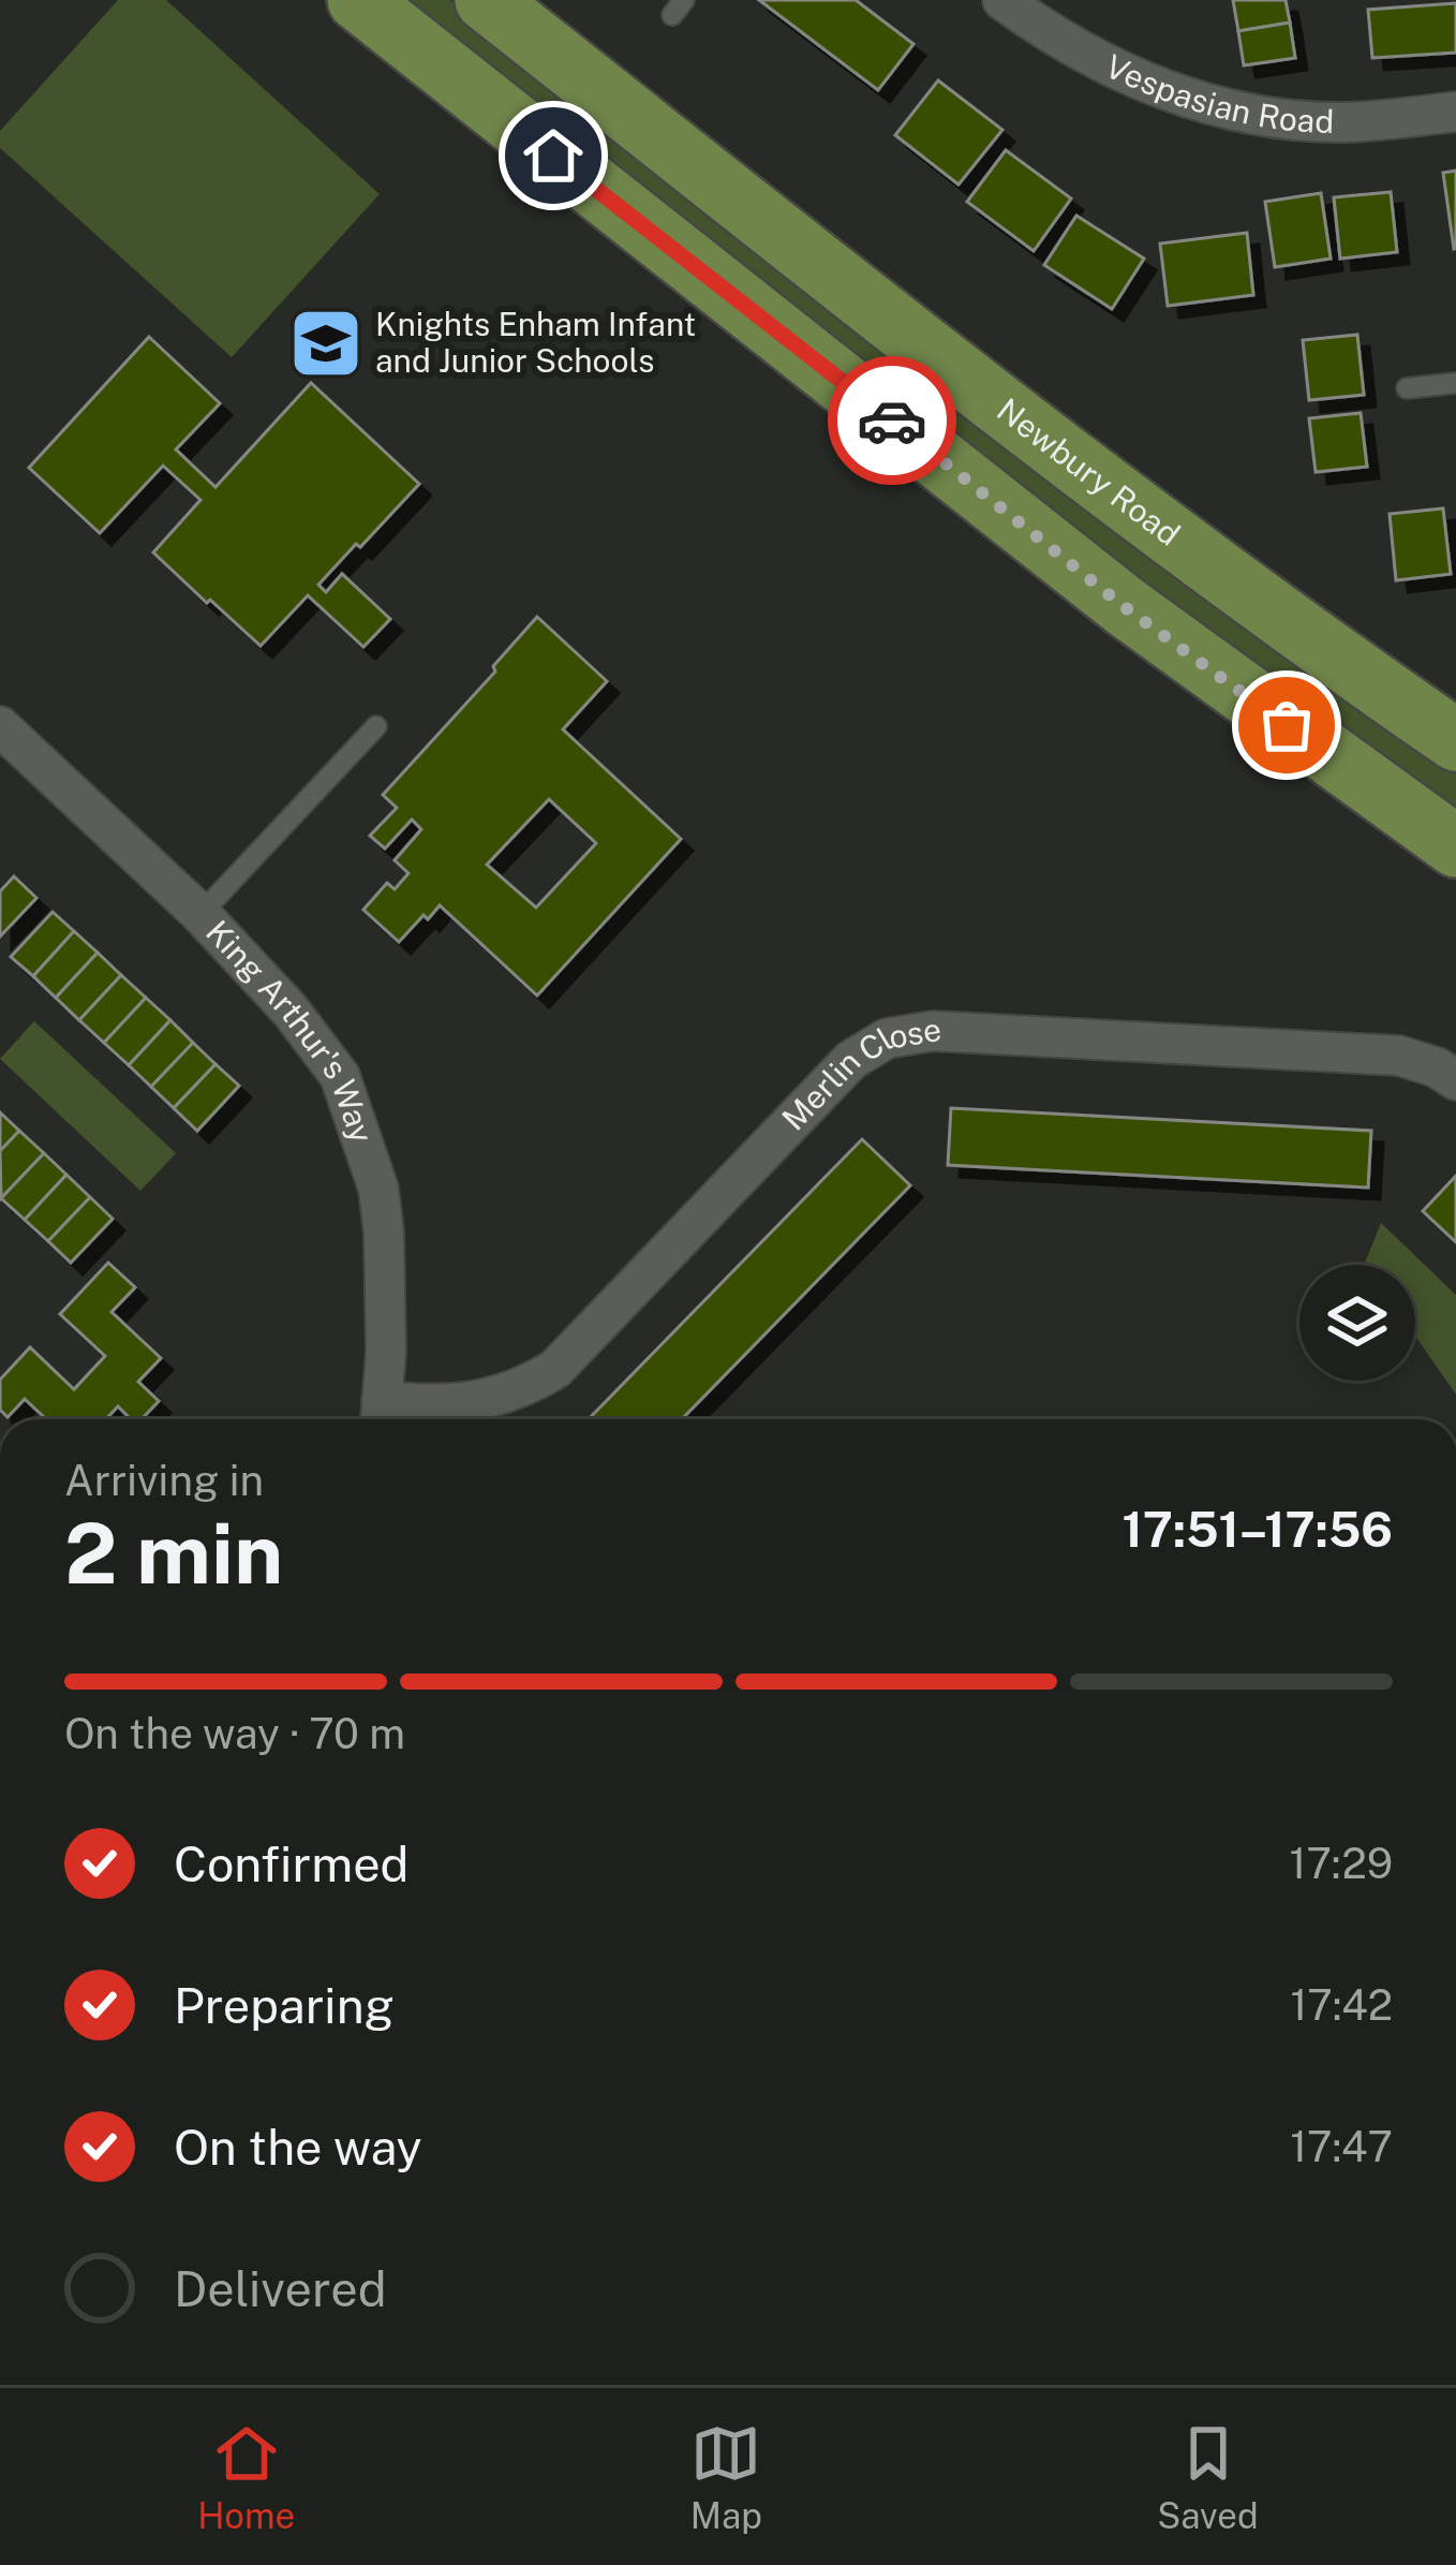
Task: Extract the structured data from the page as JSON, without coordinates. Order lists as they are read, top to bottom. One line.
{"streets":{"main road":["Newbury Road"],"street":["Vespasian Road","King Arthur's Way","Merlin Close"]},"crossings":[["King Arthur's Way","Merlin Close"]],"places":{"school or university":["Knights Enham Infant and Junior Schools"]},"page":{"heading":["2 min","Arriving in","17:51–17:56"],"bar":"On the way · 70 m","list":[["Confirmed","17:29"],["Preparing","17:42"],["On the way","17:47"],"Delivered"],"tabs":["Home","Map","Saved"]}}
